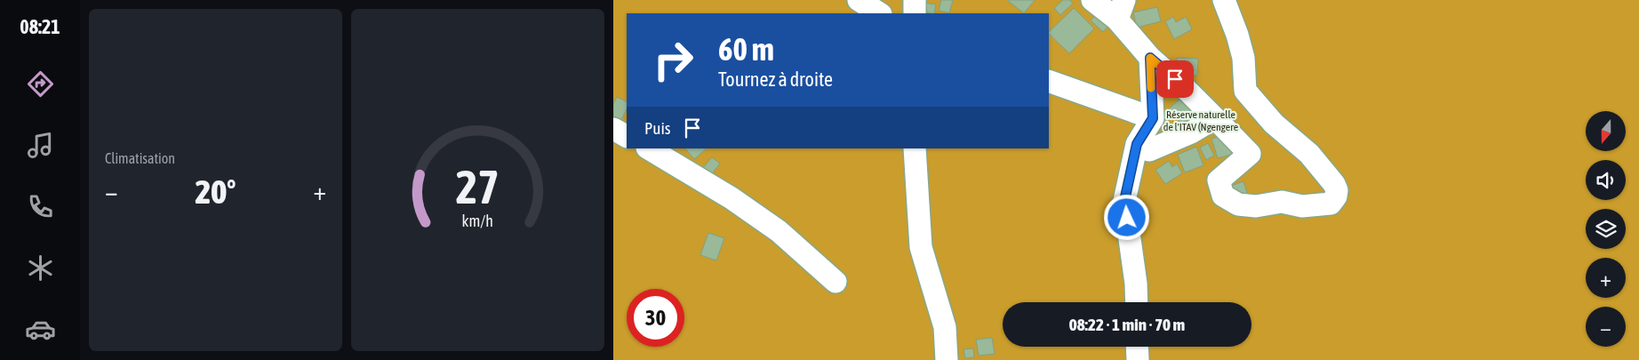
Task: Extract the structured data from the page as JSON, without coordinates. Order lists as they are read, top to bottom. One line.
{"parks":["Réserve naturelle de l'ITAV (Ngengere"],"north":"bottom","page":{"tabs":"08:21","tile":"Climatisation","turn":["60 m","Tournez à droite"],"then":"Puis","map_buttons":["+","−"],"heat":["−","20°","+"],"limit":"30","trip":"08:22 · 1 min · 70 m","gauge":["27","km/h"]}}
